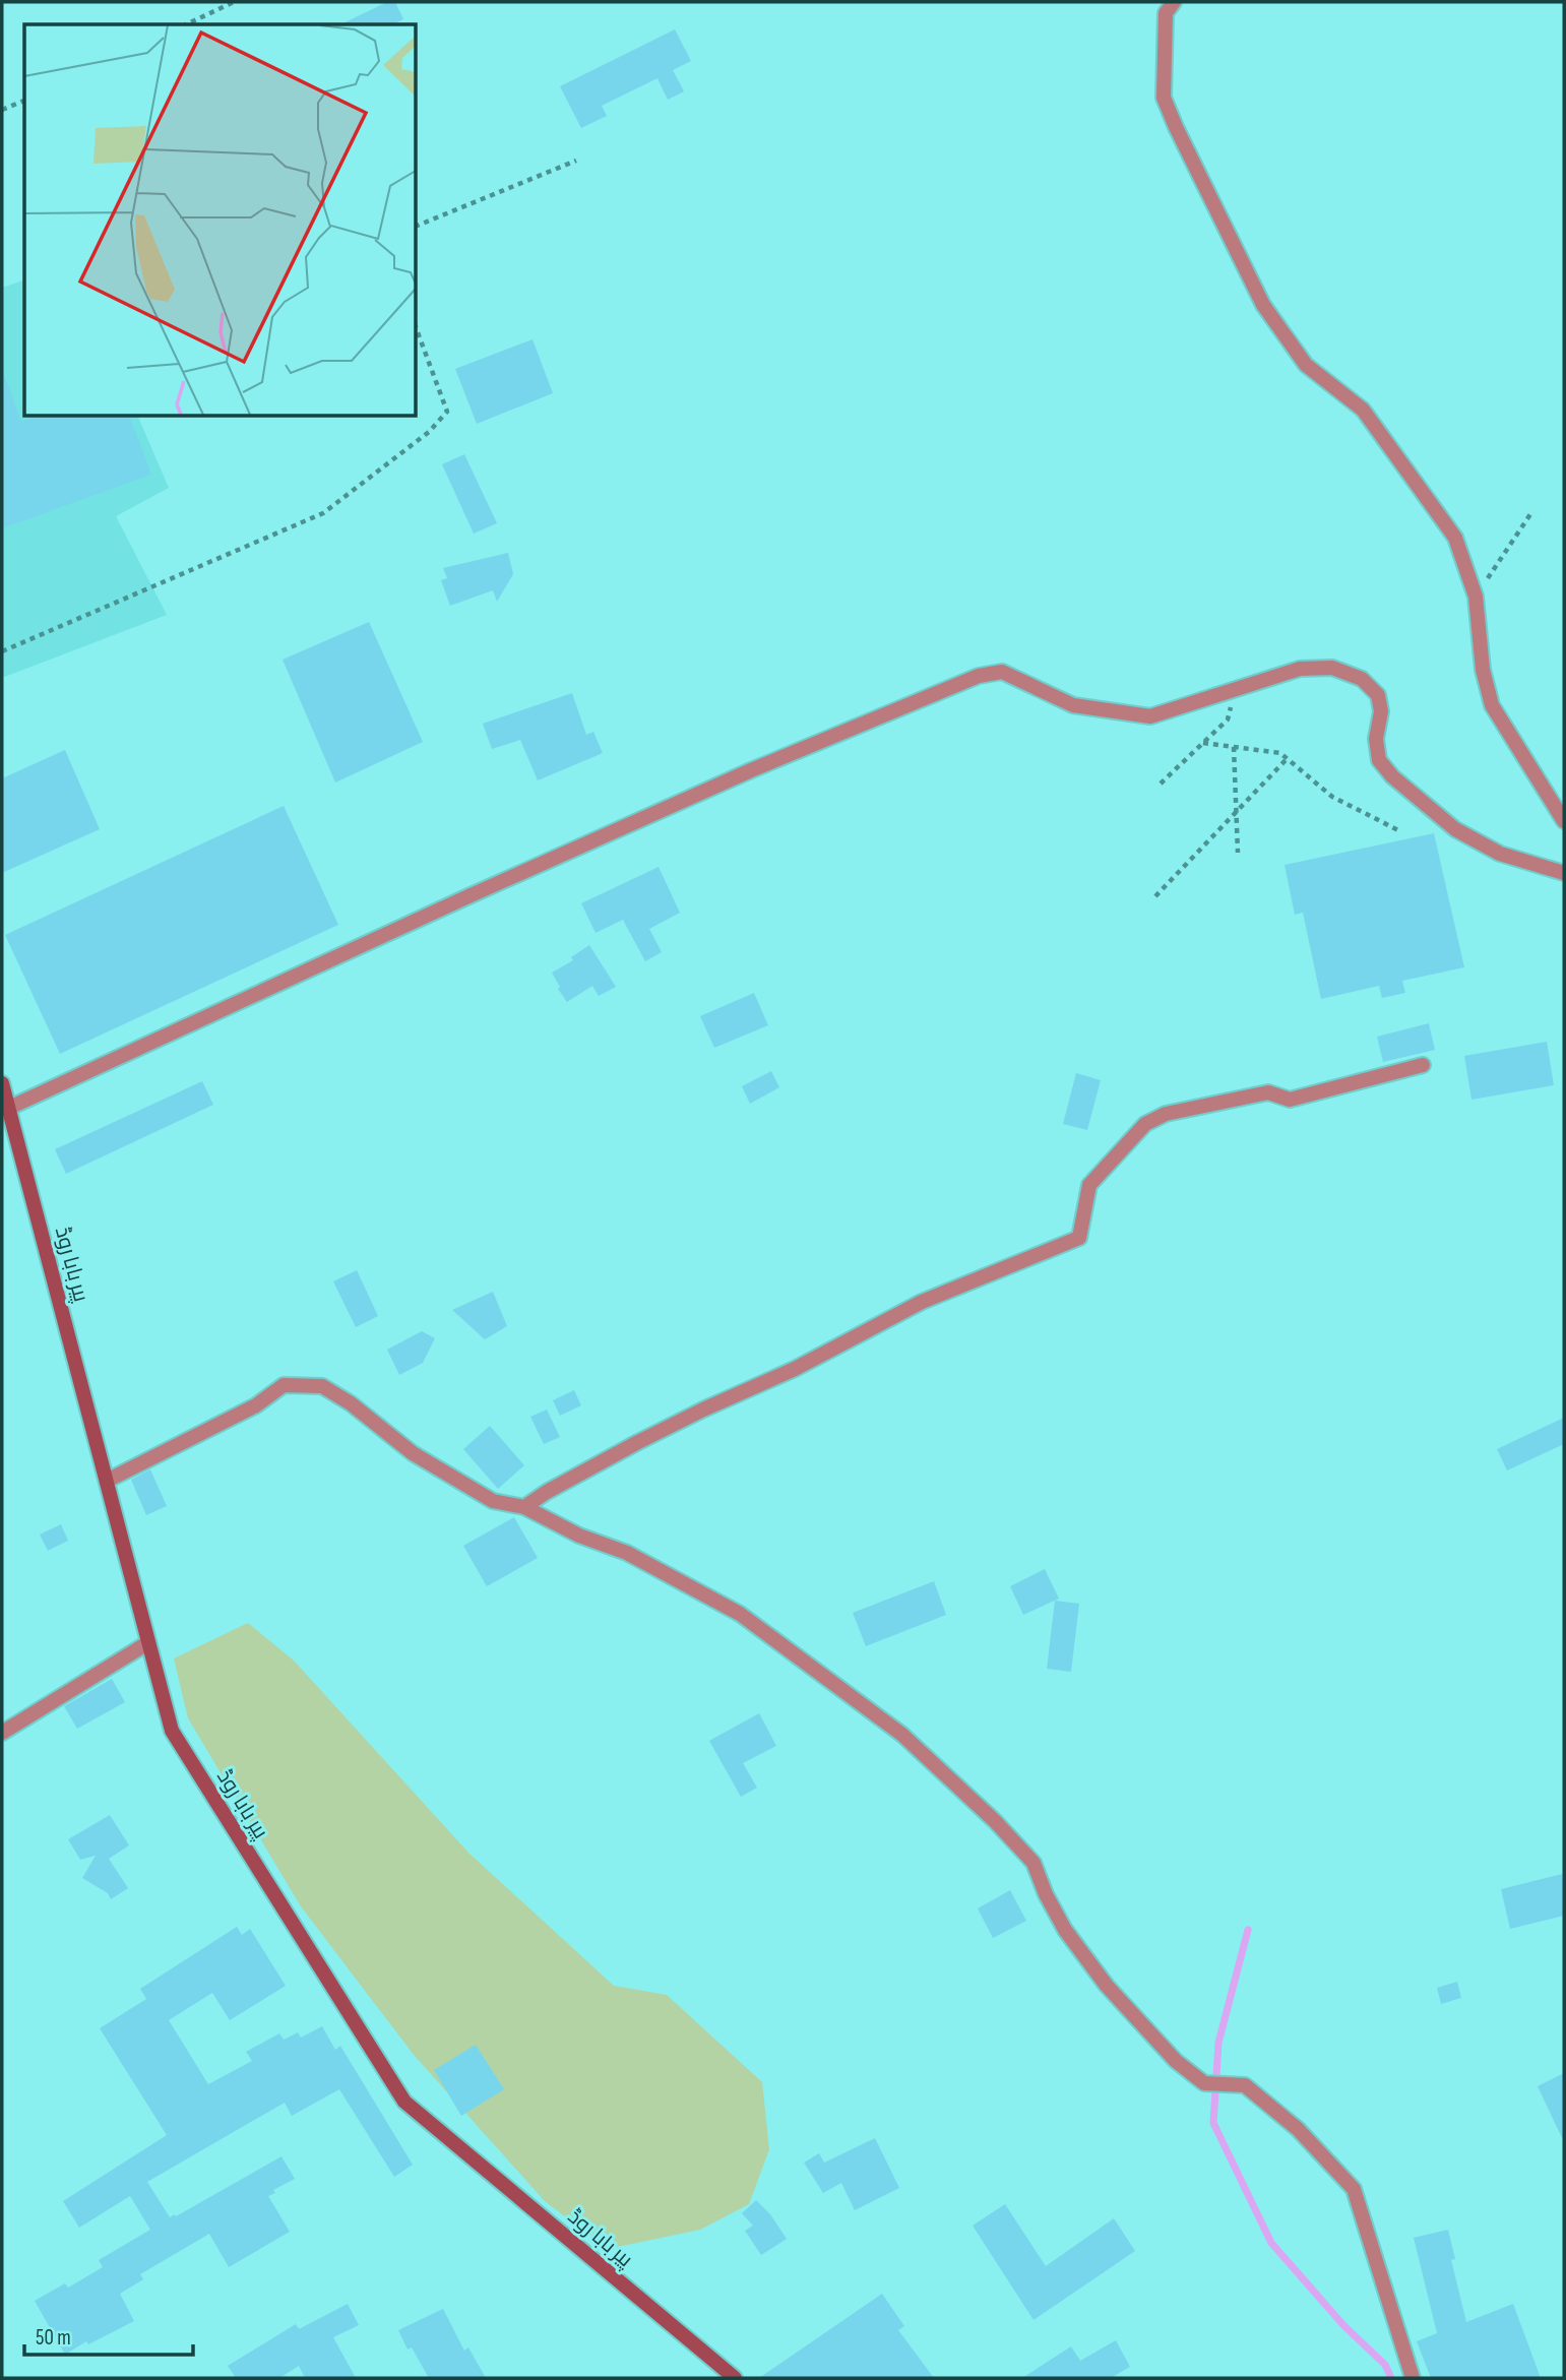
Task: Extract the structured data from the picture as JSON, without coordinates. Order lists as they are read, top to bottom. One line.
{"streets":{"main road":["پیر بابا روڈ"]},"scale_bar":"50 m"}
